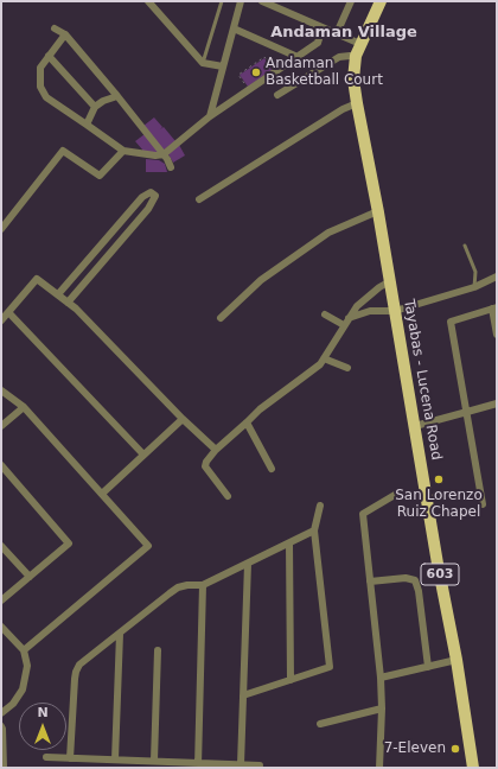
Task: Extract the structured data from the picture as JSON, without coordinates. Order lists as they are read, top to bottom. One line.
{"streets":{"main road":["Tayabas - Lucena Road","603"]},"districts":["Andaman Village"],"places":["Andaman Basketball Court","San Lorenzo Ruiz Chapel","7-Eleven"],"north":"top"}
